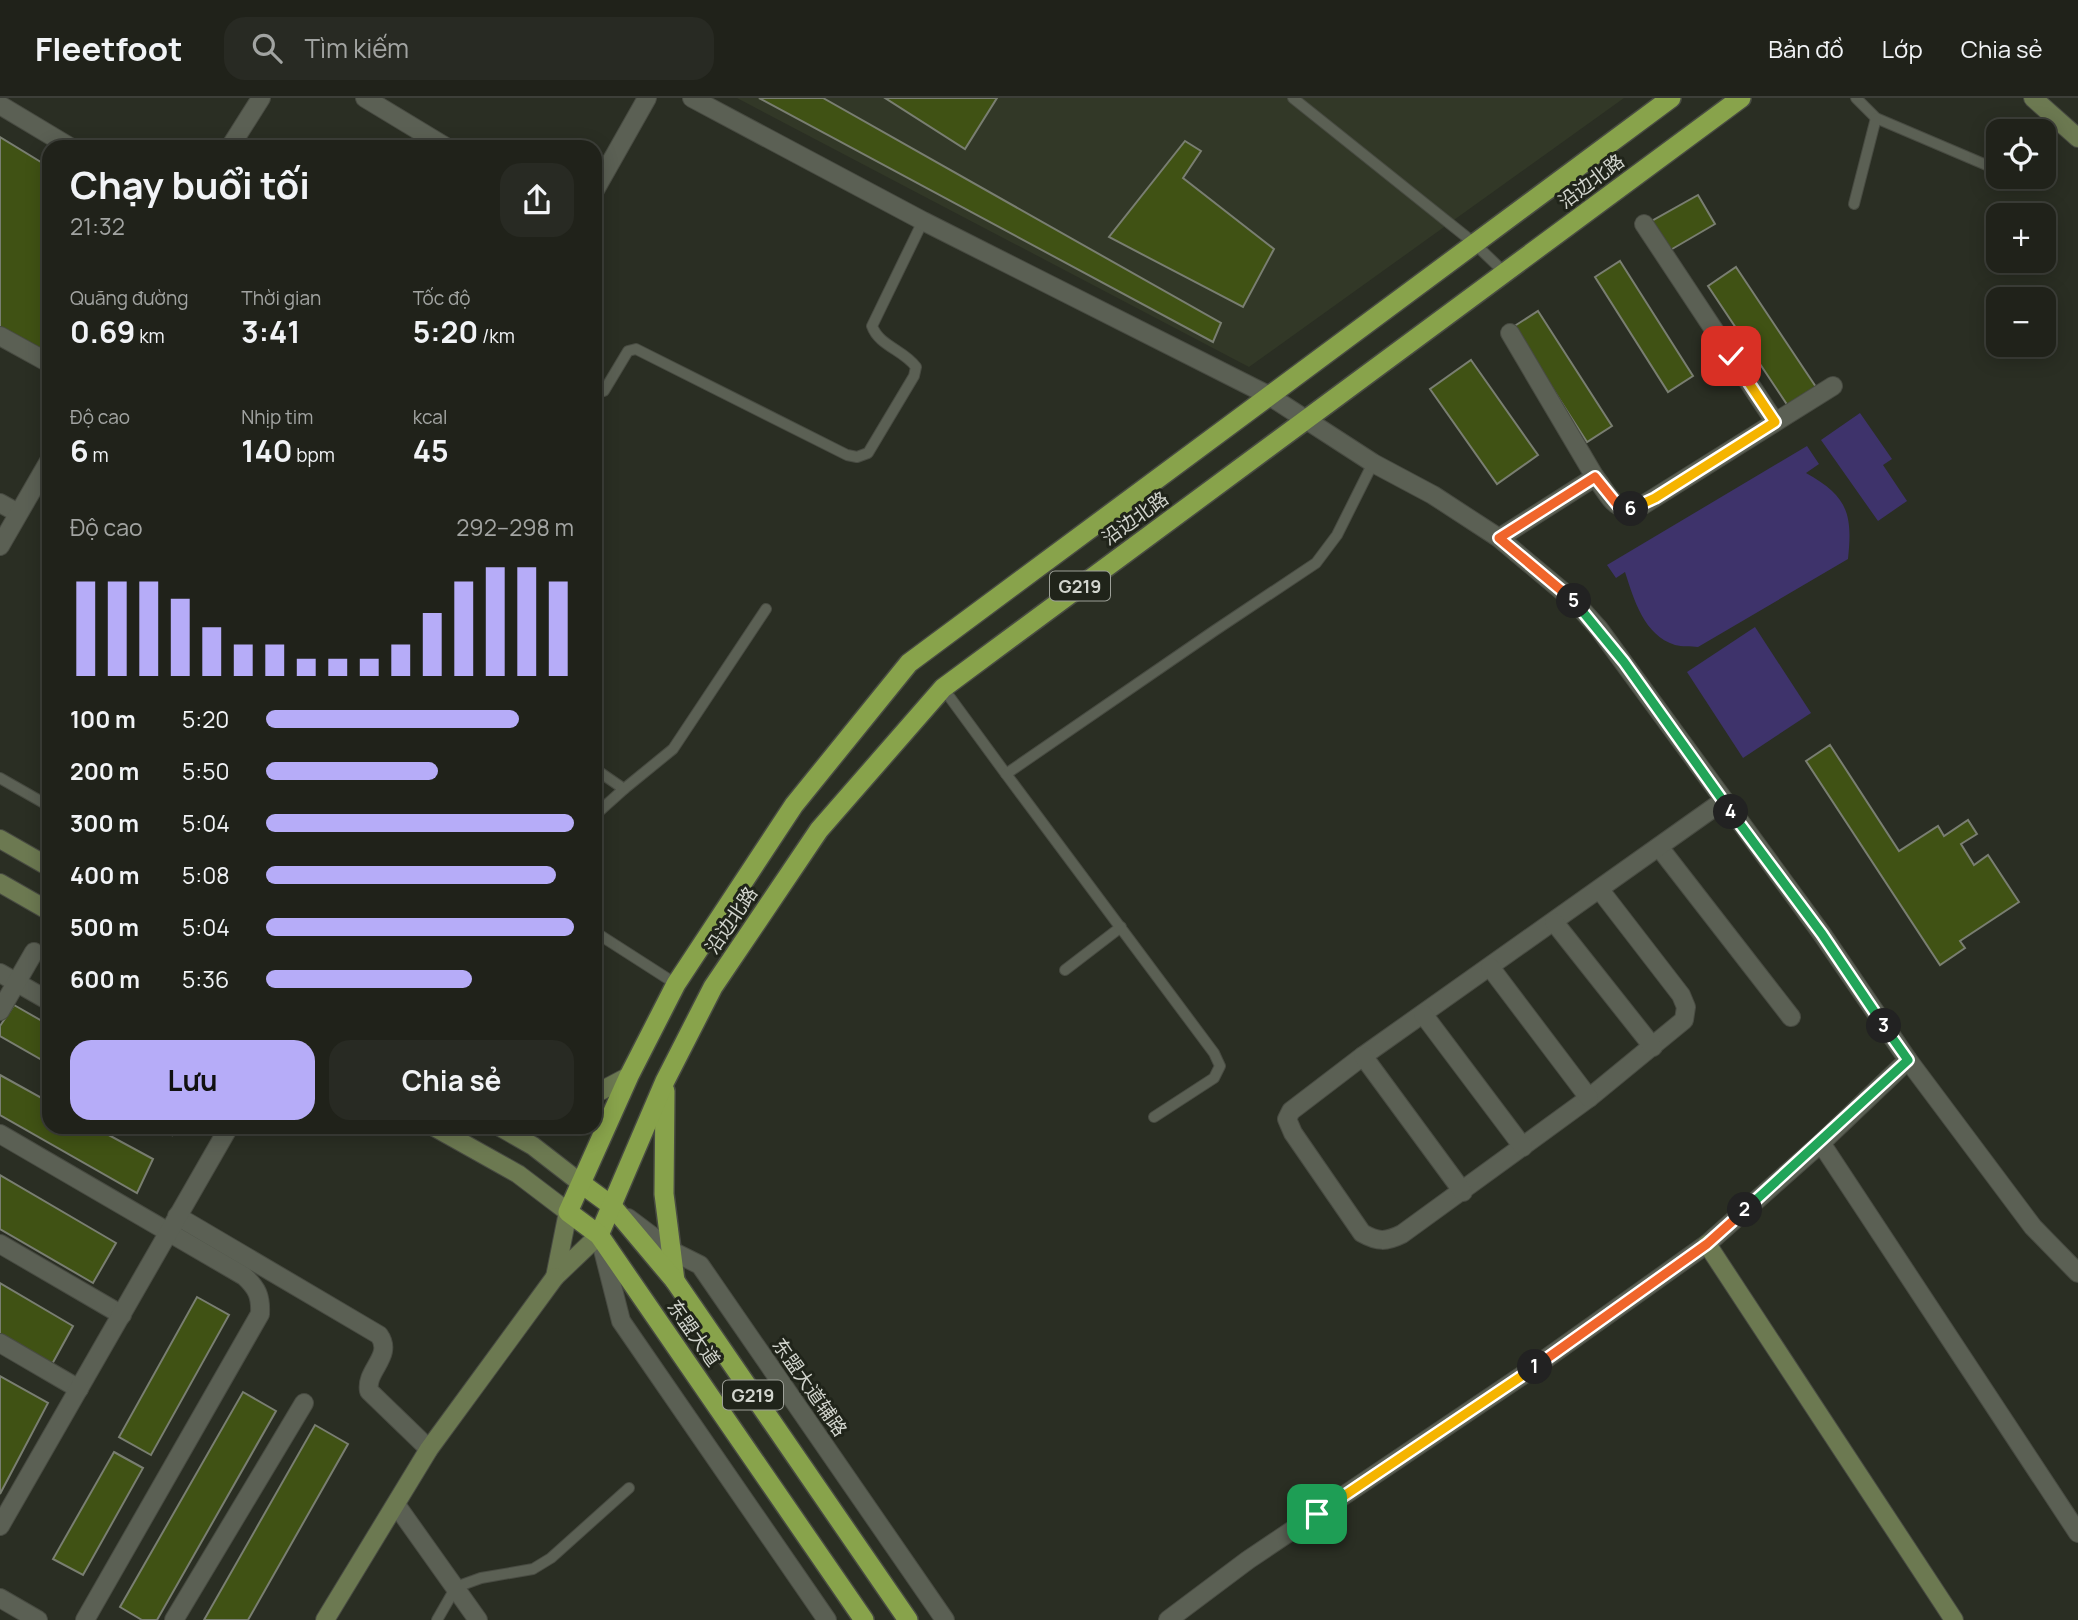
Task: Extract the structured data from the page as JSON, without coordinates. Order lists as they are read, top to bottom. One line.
{"streets":{"highway":["沿边北路","G219","东盟大道"],"street":["东盟大道辅路"]},"crossings":[["沿边北路","东盟大道"],["沿边北路","东盟大道辅路"],["东盟大道","东盟大道辅路"]],"page":{"header":"Fleetfoot","search":"Tìm kiếm","nav":["Bản đồ","Lớp","Chia sẻ"],"map_buttons":["+","−"],"heading":["Chạy buổi tối","21:32"],"stats":[["Quãng đường","0.69 km"],["Thời gian","3:41"],["Tốc độ","5:20 /km"],["Độ cao","6 m"],["Nhịp tim","140 bpm"],["kcal","45"]],"pins":["6","5","4","3","2","1"],"chart":["Độ cao","292–298 m"],"list":[{"name":"100 m","note":"5:20"},{"name":"200 m","note":"5:50"},{"name":"300 m","note":"5:04"},{"name":"400 m","note":"5:08"},{"name":"500 m","note":"5:04"},{"name":"600 m","note":"5:36"}],"buttons":["Lưu","Chia sẻ"]}}
